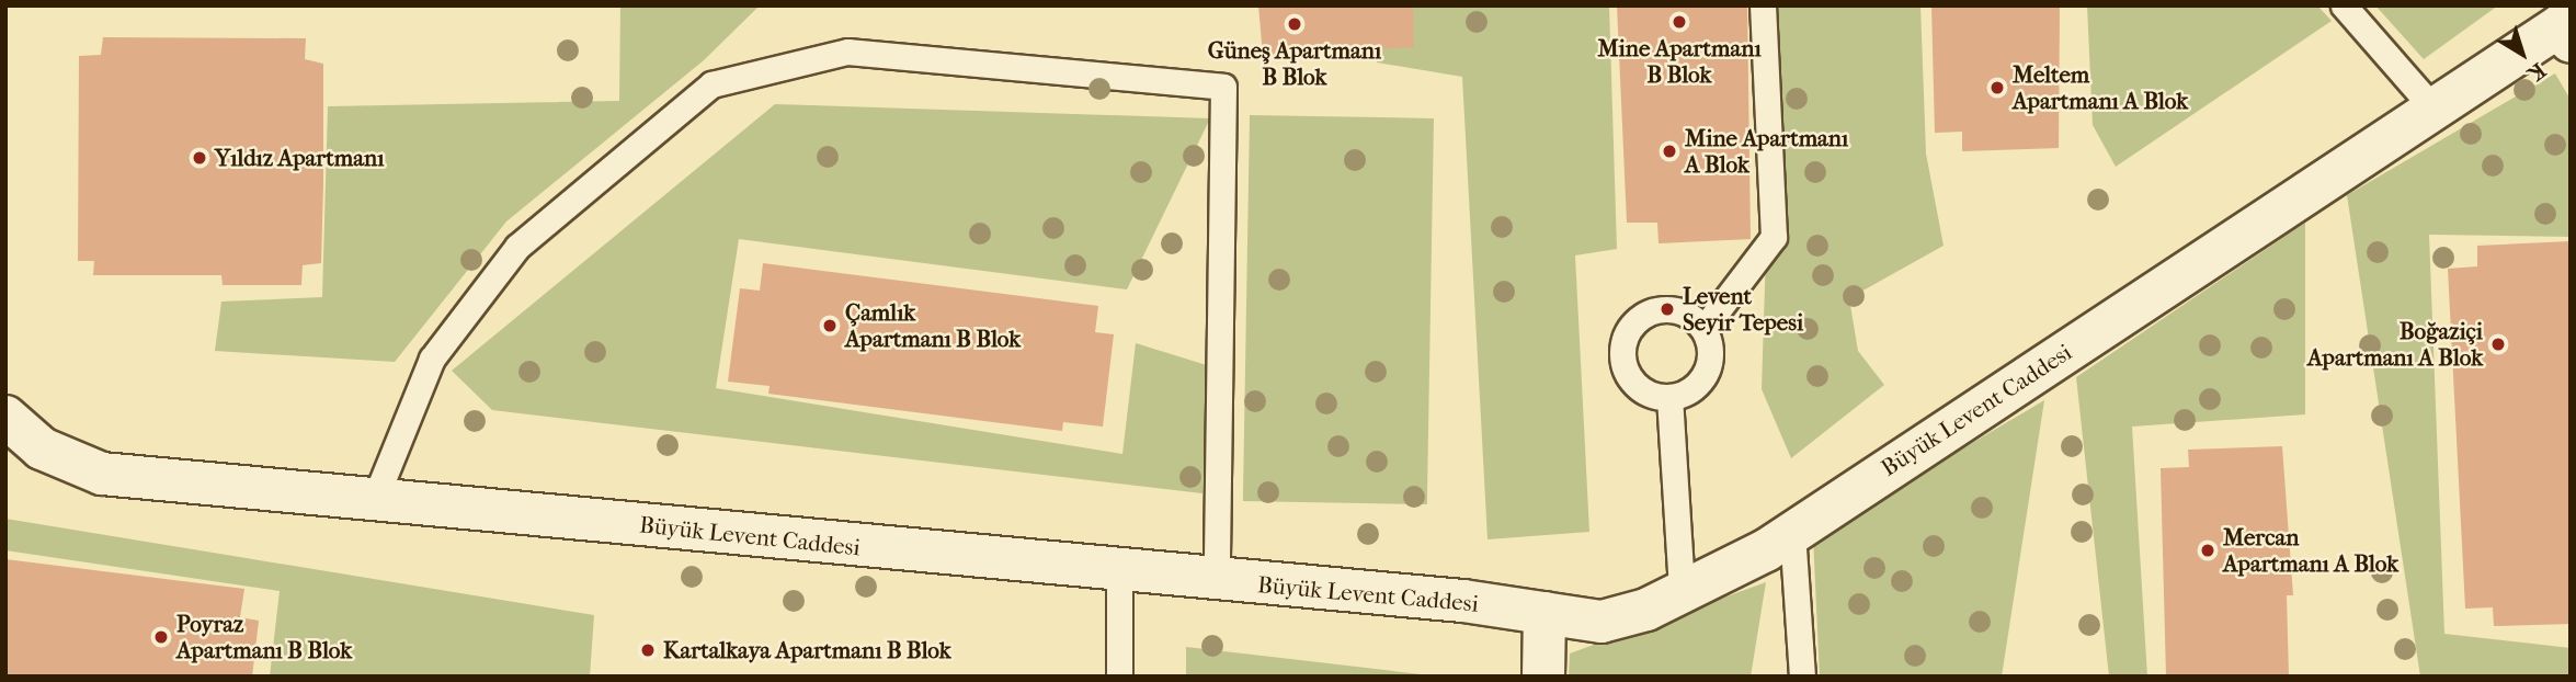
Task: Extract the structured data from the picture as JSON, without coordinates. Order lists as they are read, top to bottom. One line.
{"streets":{"street":["Büyük Levent Caddesi"]},"places":["Mine Apartmanı B Blok","Güneş Apartmanı B Blok","Meltem Apartmanı A Blok","Mine Apartmanı A Blok","Yıldız Apartmanı","Levent Seyir Tepesi","Çamlık Apartmanı B Blok","Boğaziçi Apartmanı A Blok","Mercan Apartmanı A Blok","Poyraz Apartmanı B Blok","Kartalkaya Apartmanı B Blok"],"north":"bottom right"}
